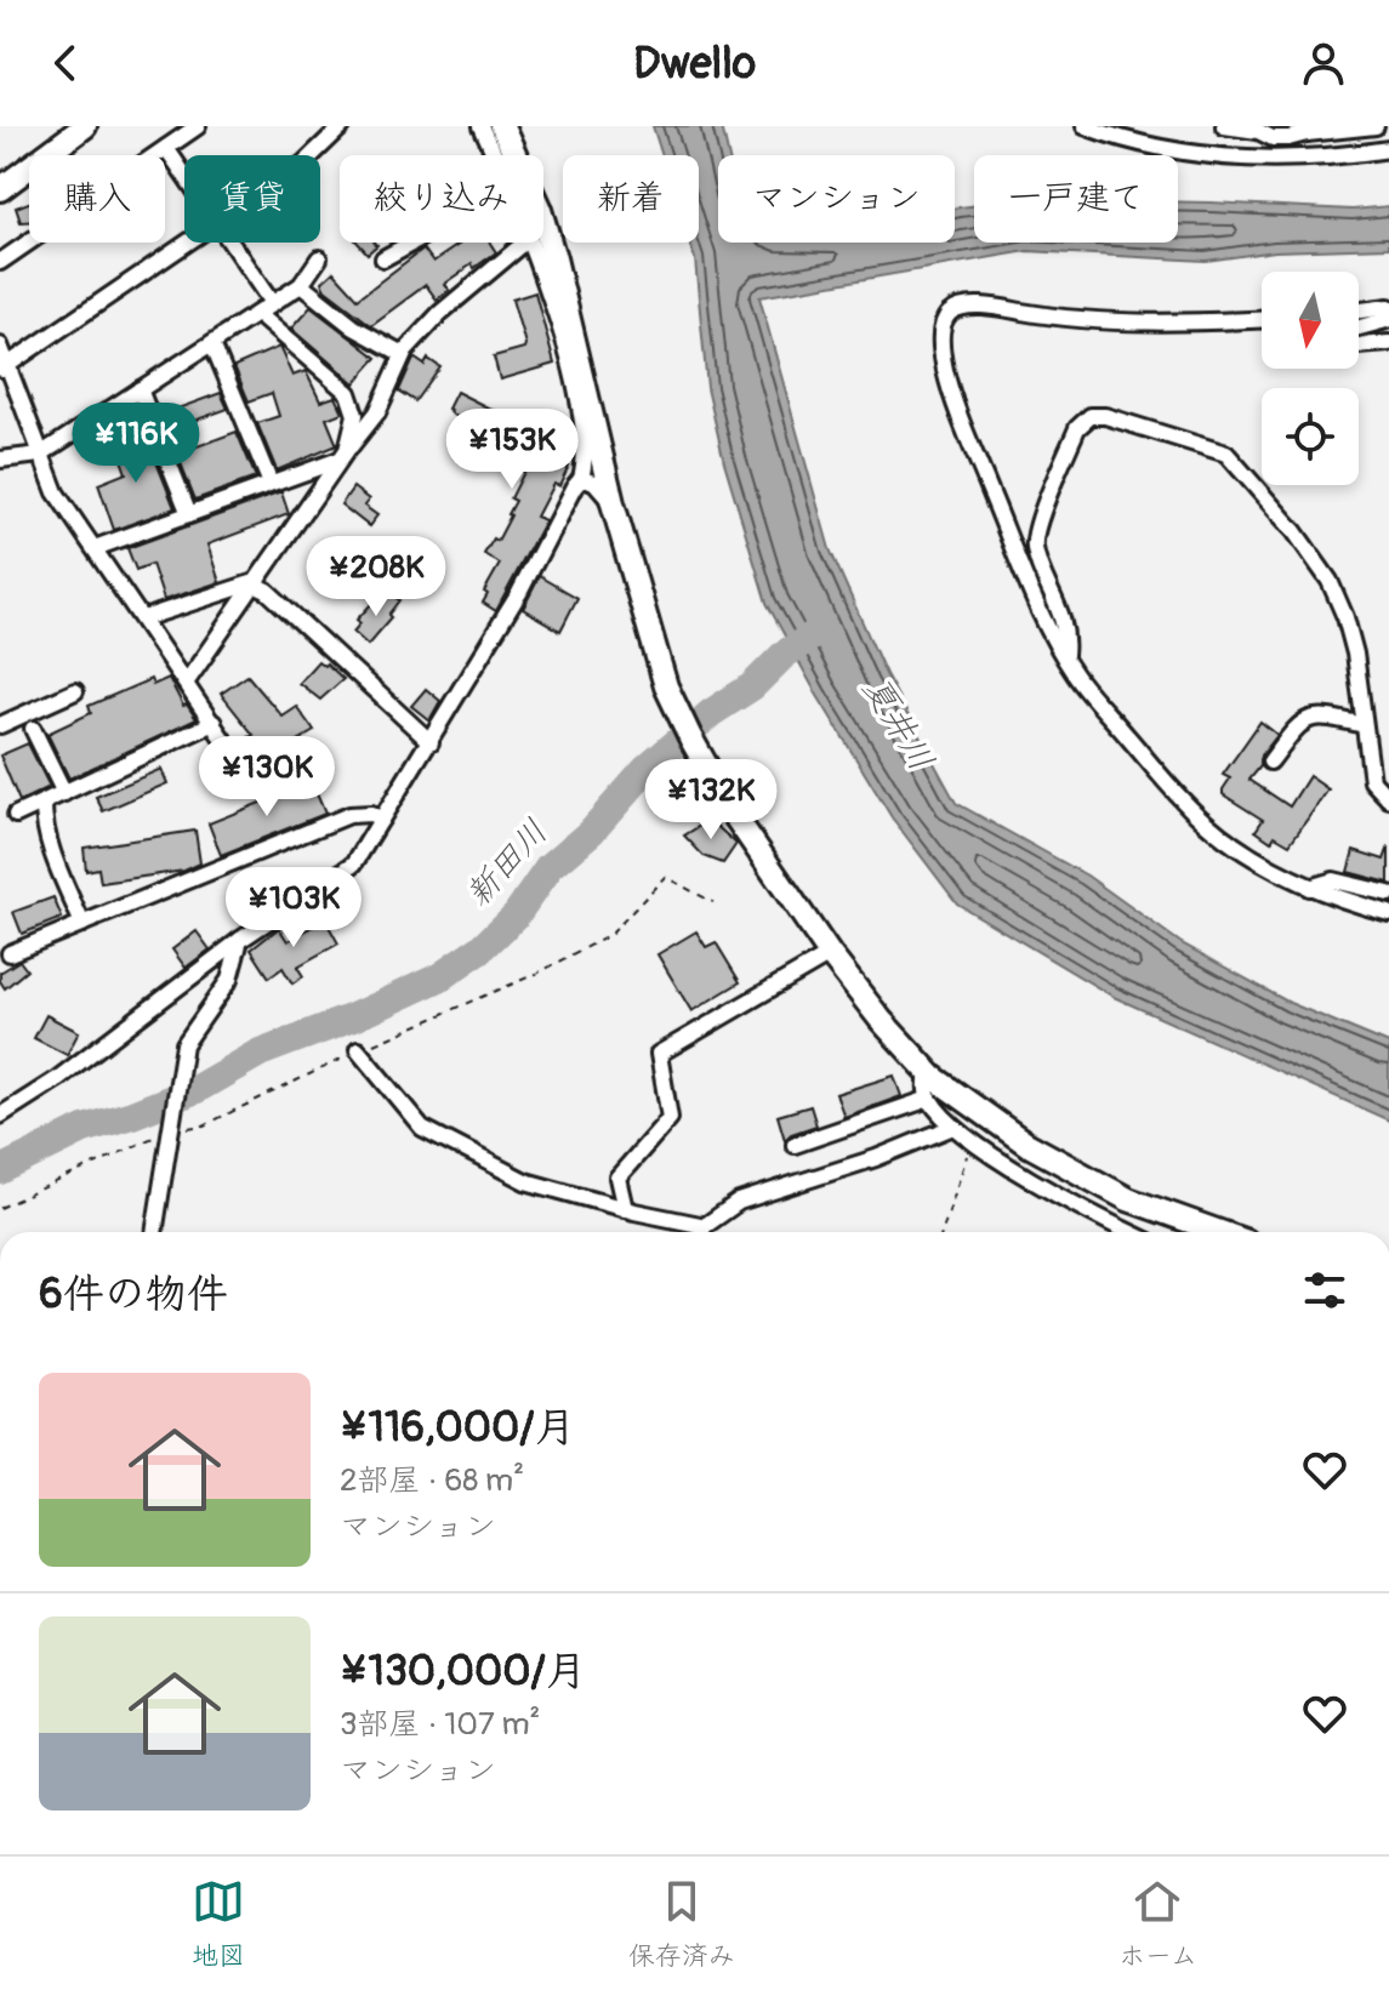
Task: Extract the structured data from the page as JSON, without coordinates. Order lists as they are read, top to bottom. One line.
{"water":["夏井川","新田川"],"north":"bottom","page":{"header":"Dwello","chip":["購入","賃貸","絞り込み","新着","マンション","一戸建て"],"price":["¥116K","¥153K","¥208K","¥130K","¥132K","¥103K"],"heading":"6件の物件","list":[{"name":"¥116,000/月","note":"2部屋 · 68 m² · マンション"},{"name":"¥130,000/月","note":"3部屋 · 107 m² · マンション"}],"tabs":["地図","保存済み","ホーム"]}}
